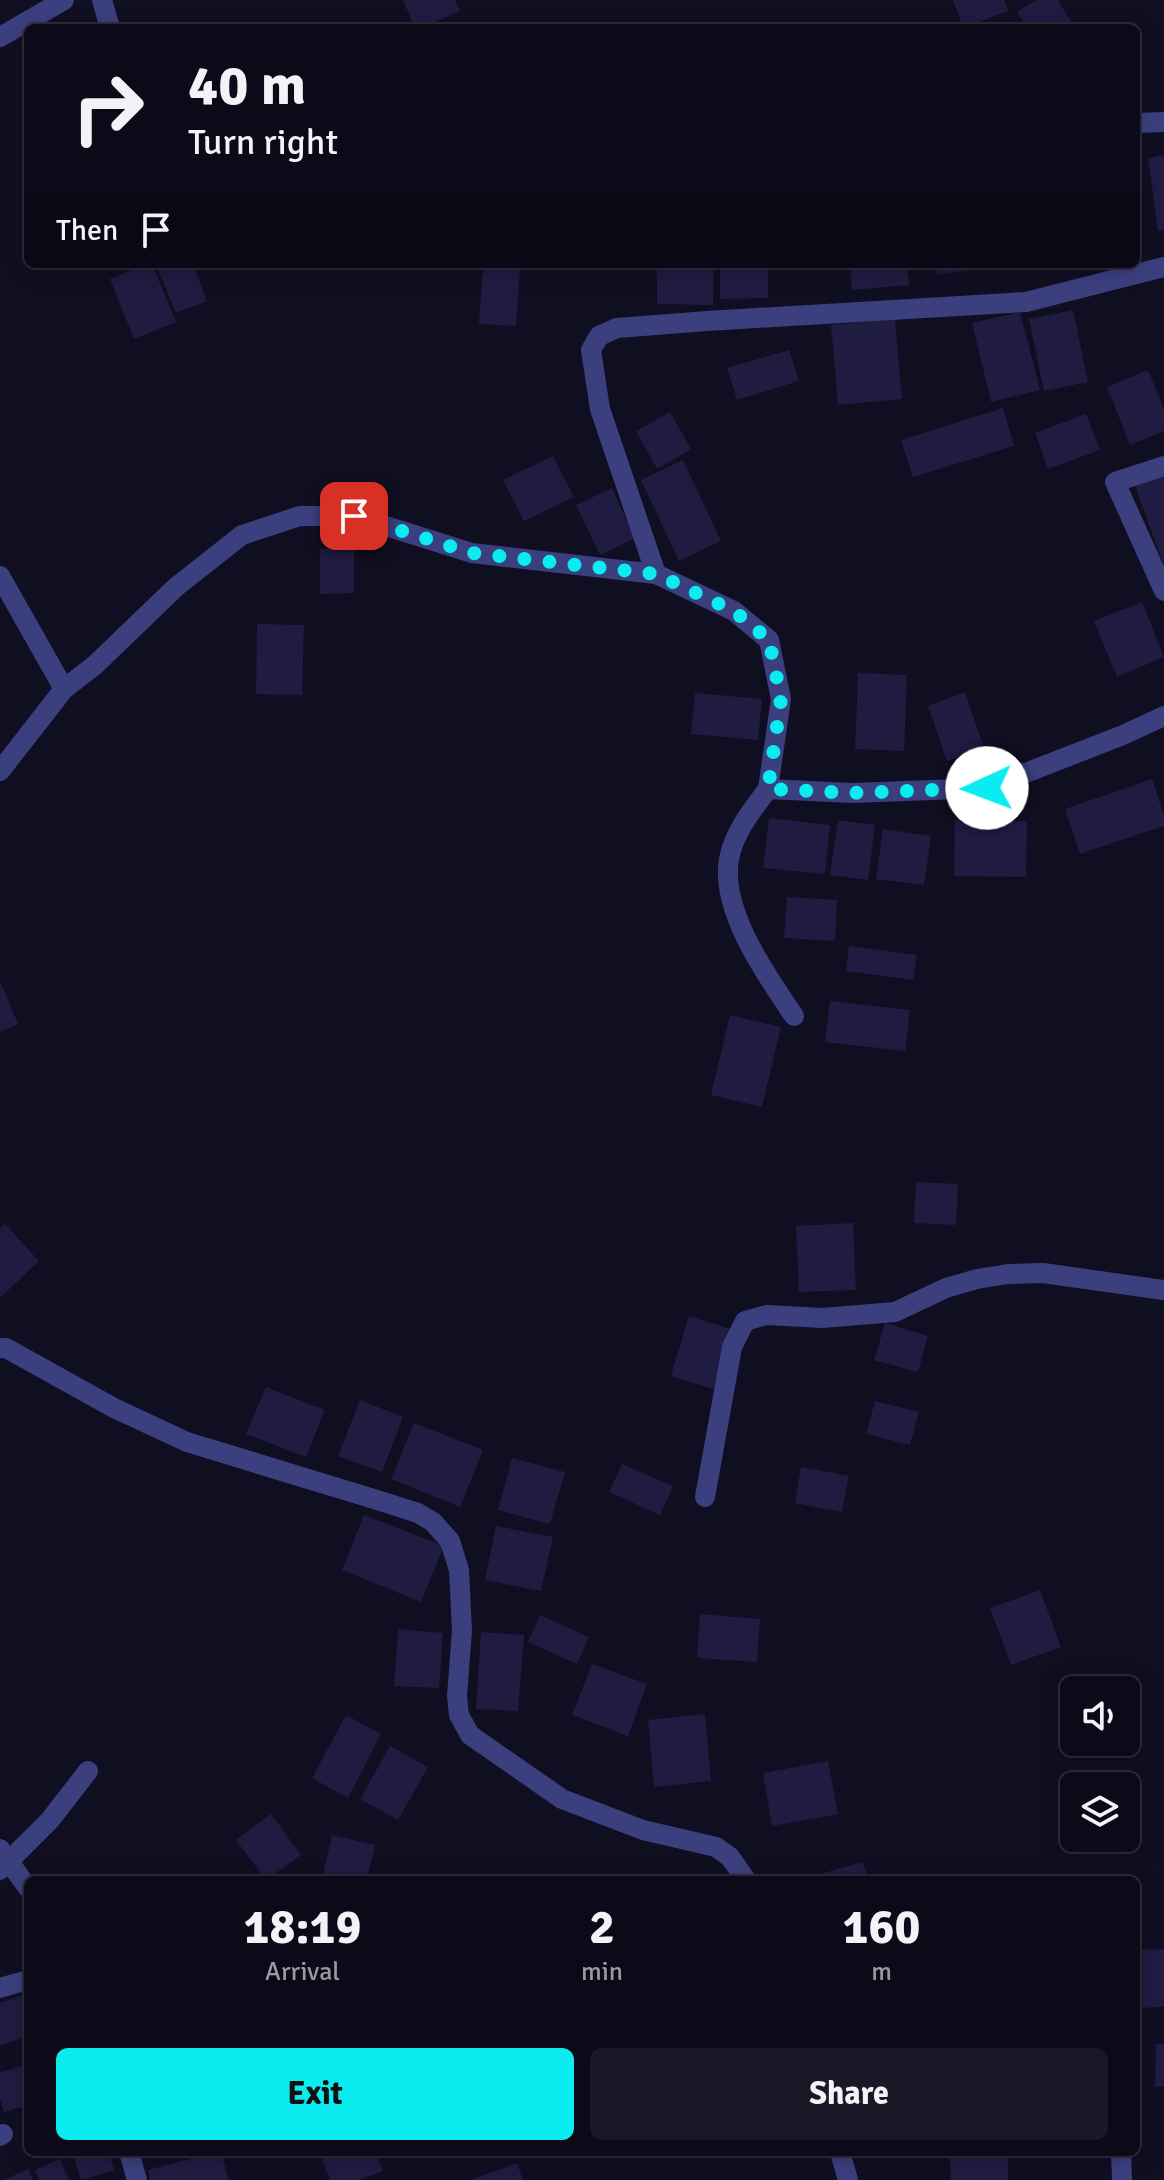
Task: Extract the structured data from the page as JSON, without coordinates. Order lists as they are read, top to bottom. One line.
{"page":{"turn":["40 m","Turn right"],"then":"Then","eta":["18:19","Arrival","2","min","160","m"],"buttons":["Exit","Share"]}}
